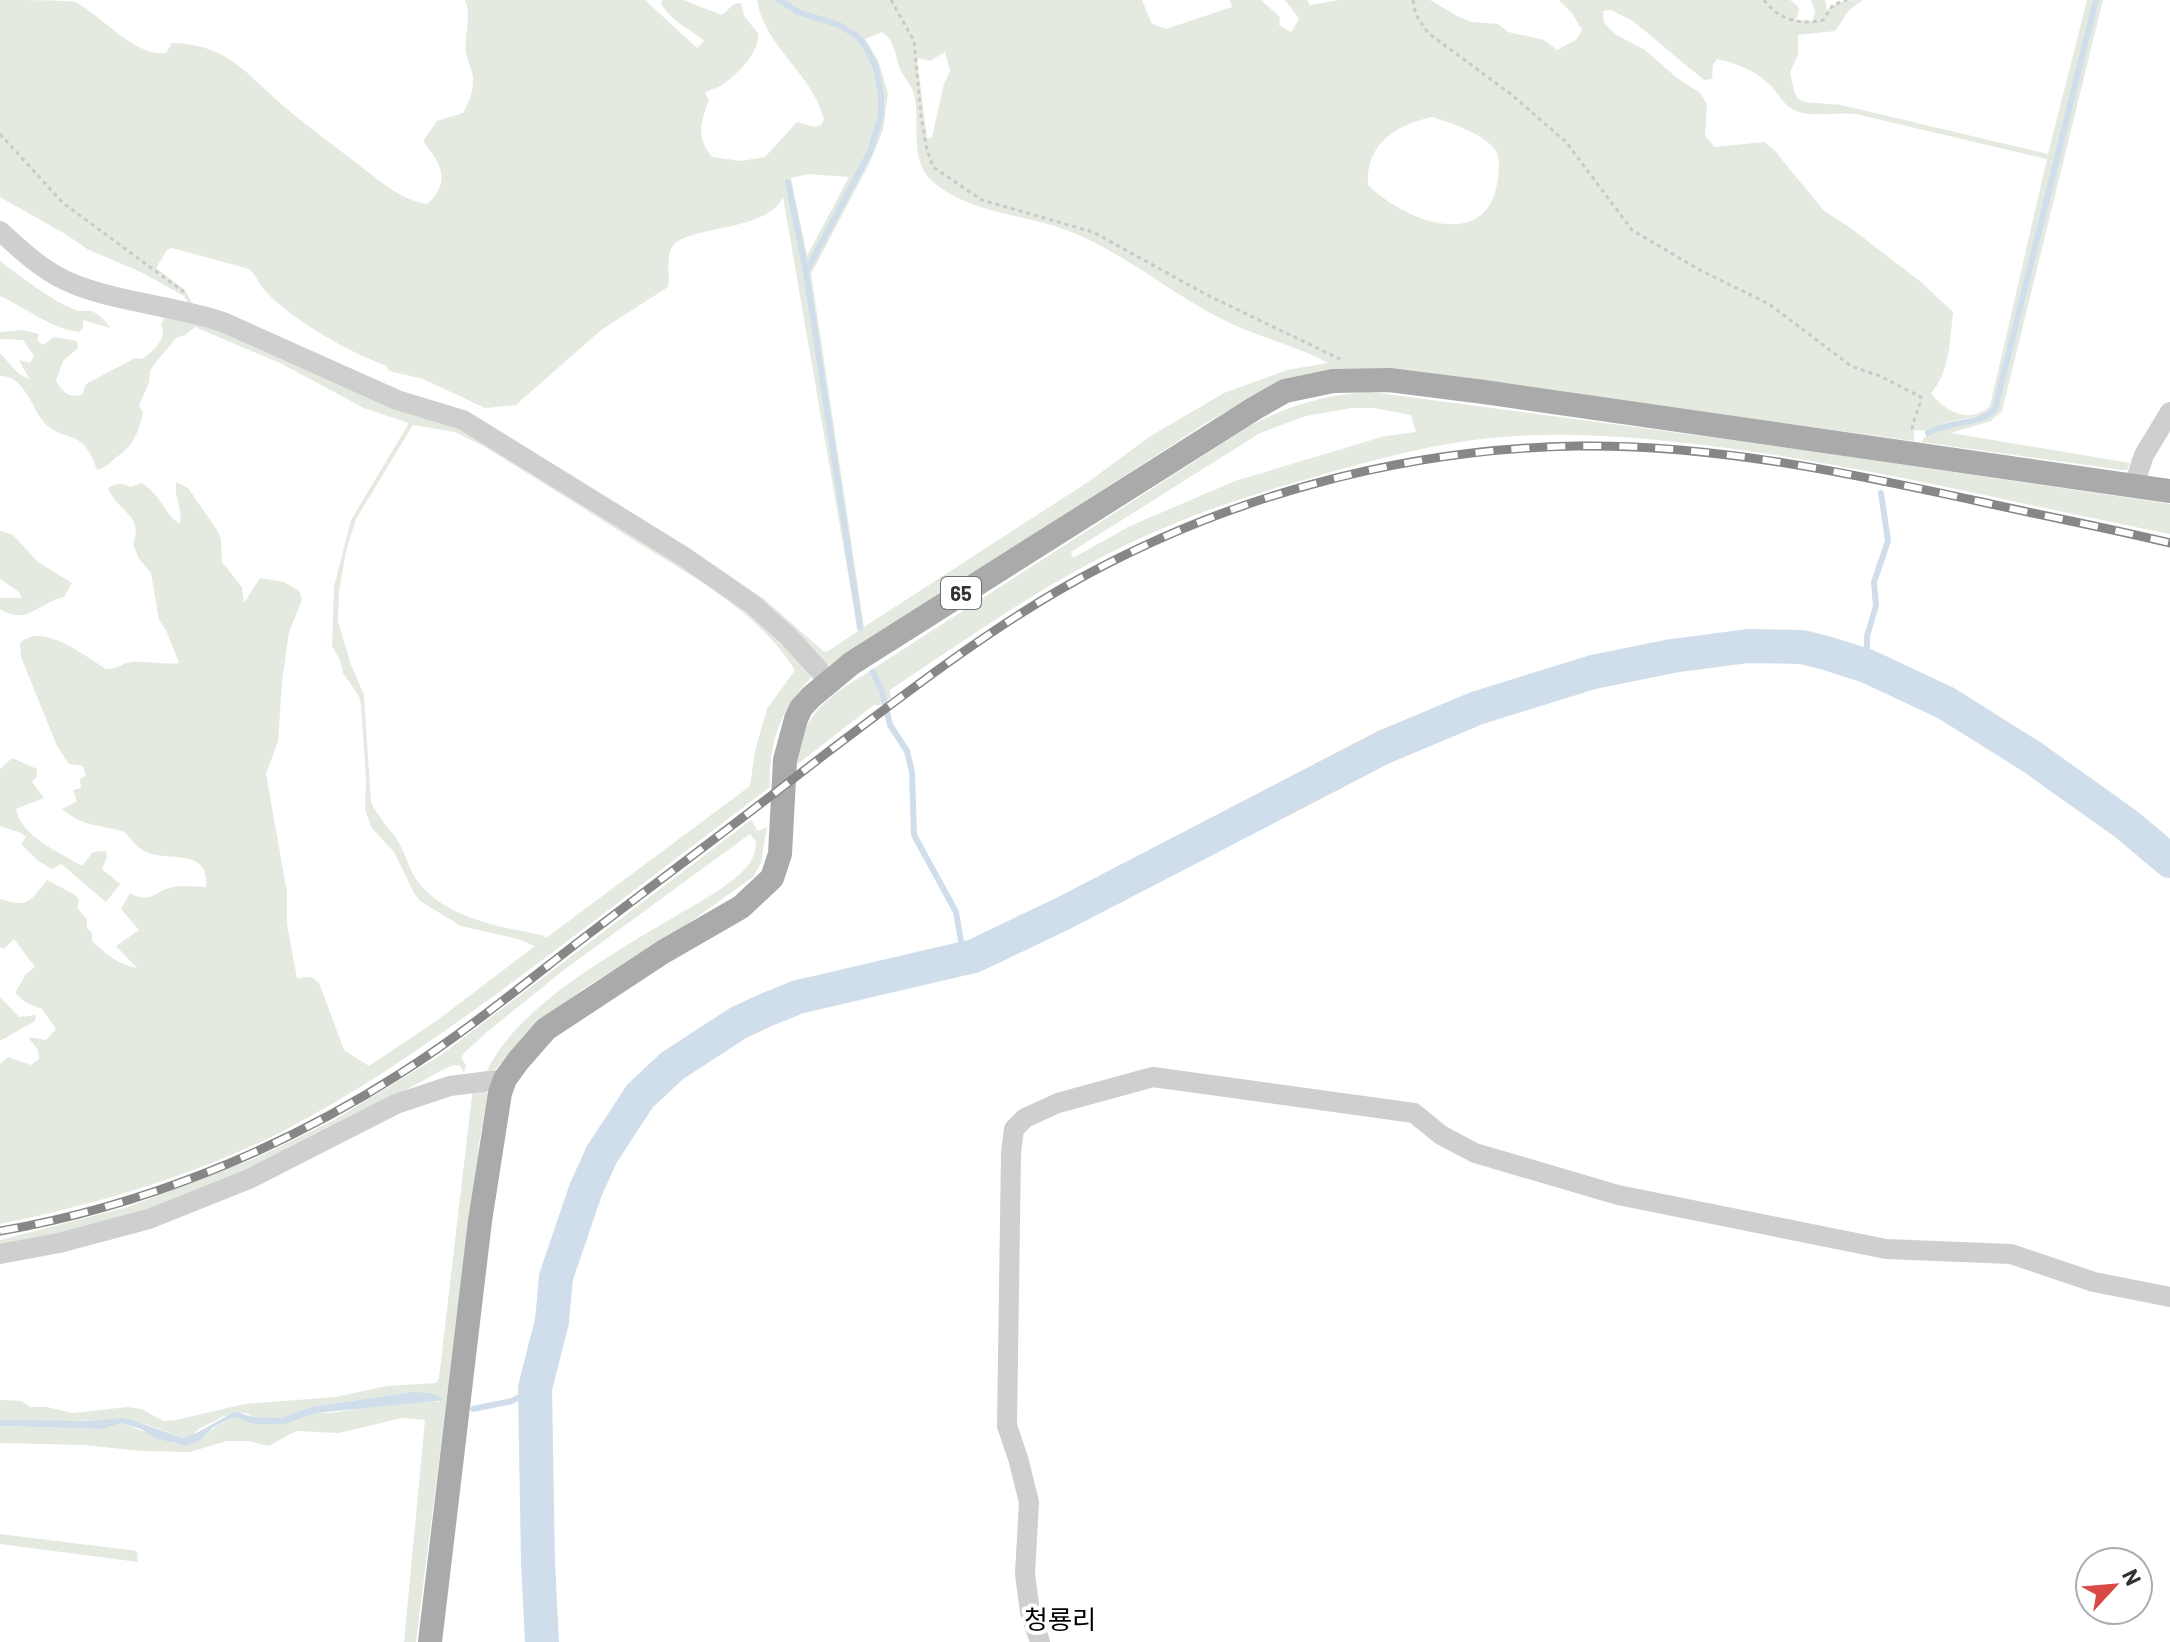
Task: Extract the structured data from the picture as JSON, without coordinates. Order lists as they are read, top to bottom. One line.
{"streets":{"main road":["65"]},"districts":["청룡리"],"north":"top right"}
